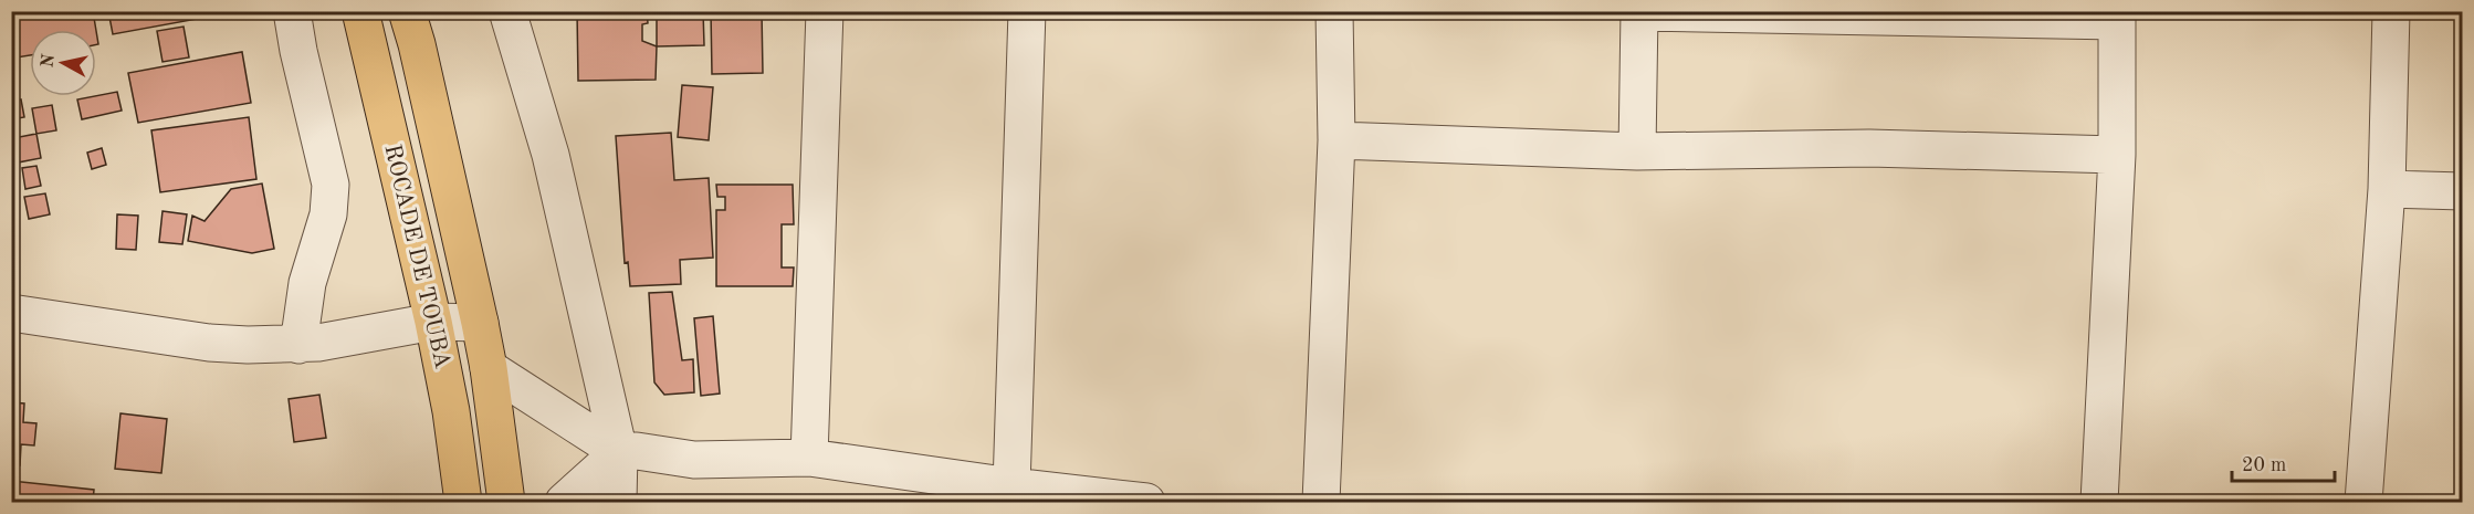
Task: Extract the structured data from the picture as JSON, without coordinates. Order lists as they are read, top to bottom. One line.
{"streets":{"main road":["ROCADE DE TOUBA"]},"scale_bar":"20 m","north":"left"}
